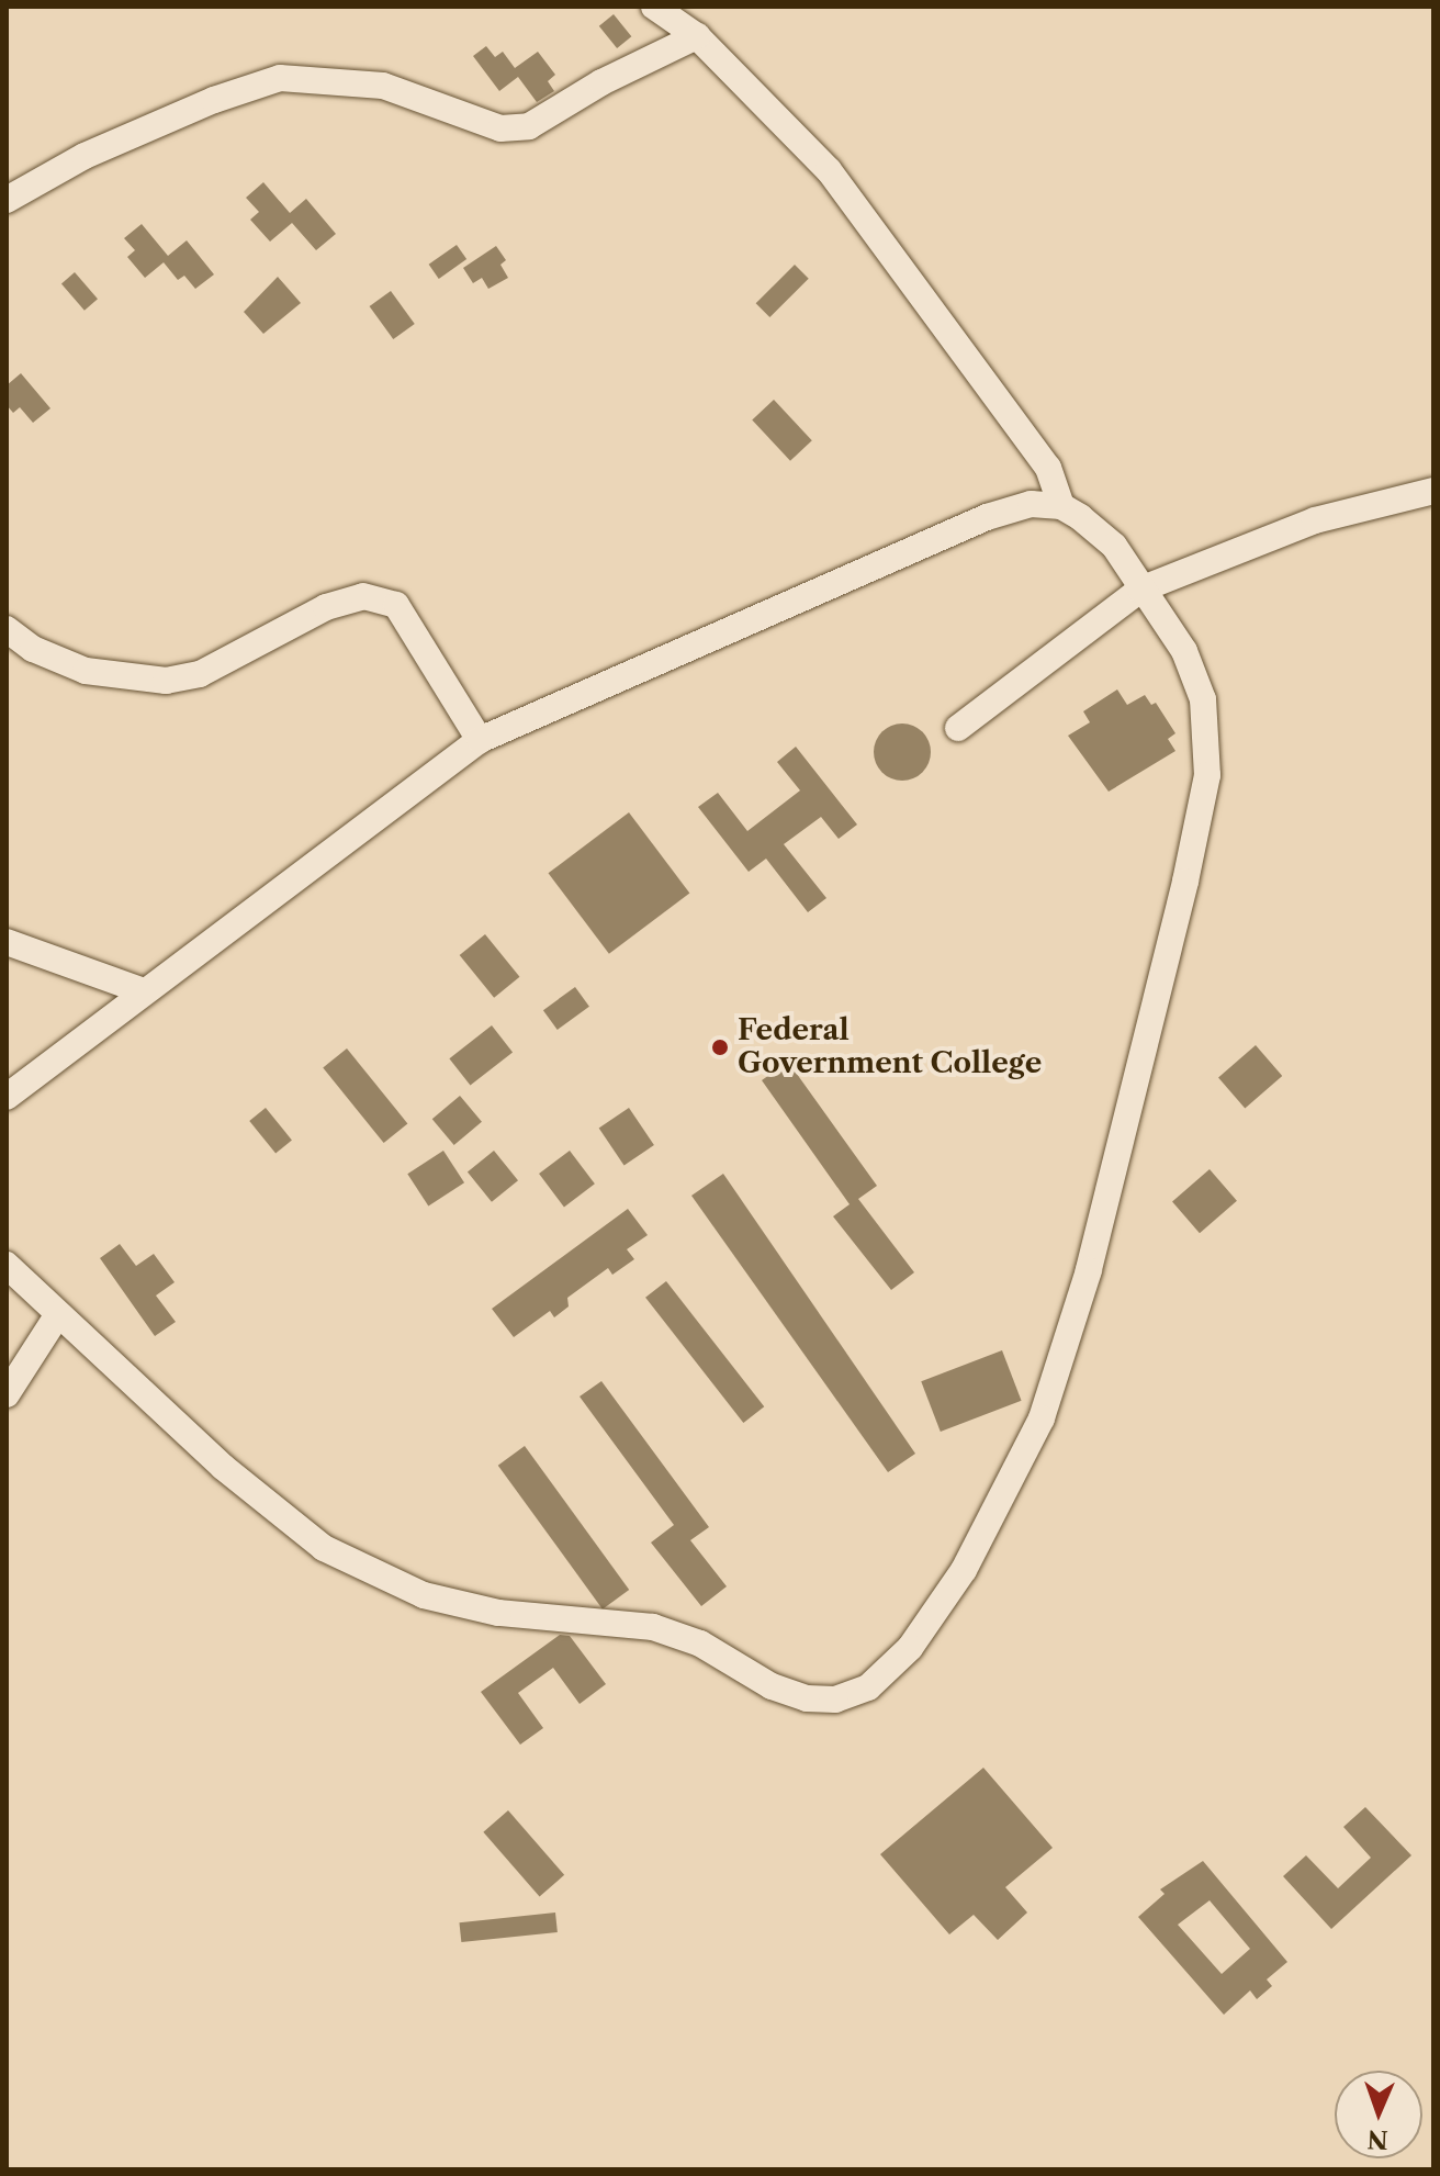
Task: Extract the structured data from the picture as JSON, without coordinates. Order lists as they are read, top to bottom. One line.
{"places":["Federal Government College"],"north":"bottom"}
